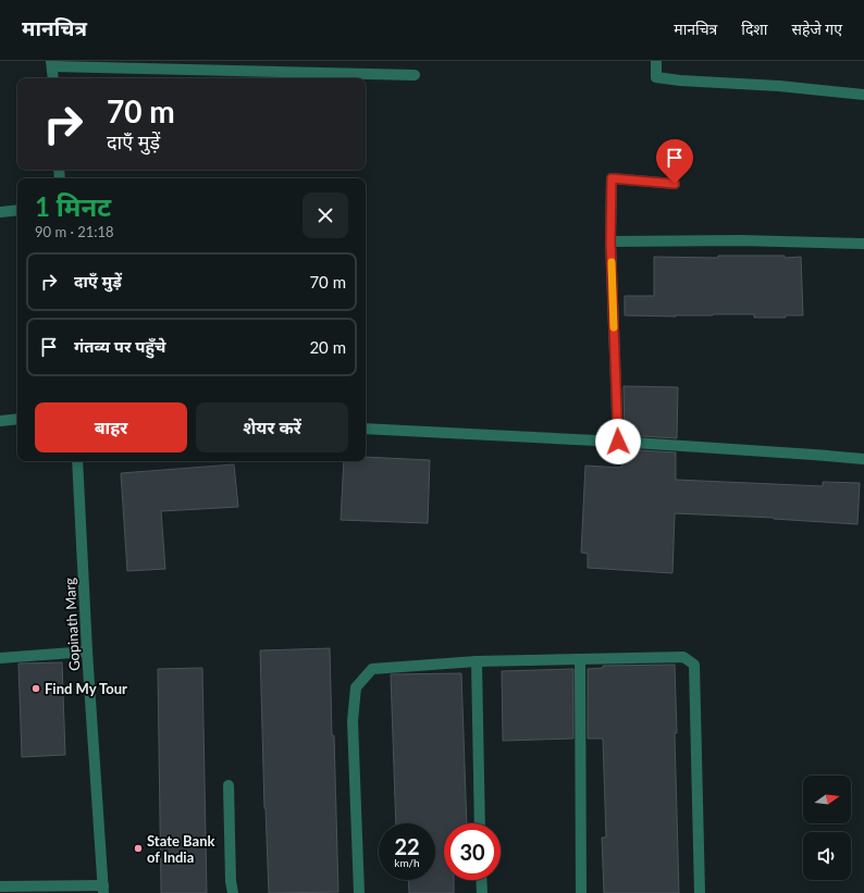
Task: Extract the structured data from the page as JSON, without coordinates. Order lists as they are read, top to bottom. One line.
{"streets":{"street":["Gopinath Marg"]},"places":["Find My Tour","State Bank of India"],"north":"right","page":{"header":"मानचित्र","nav":["मानचित्र","दिशा","सहेजे गए"],"turn":["70 m","दाएँ मुड़ें"],"heading":["1 मिनट","90 m · 21:18"],"list":[{"name":"दाएँ मुड़ें","value":"70 m"},{"name":"गंतव्य पर पहुँचे","value":"20 m"}],"buttons":["बाहर","शेयर करें"],"speed":"22 km/h","limit":"30"}}
